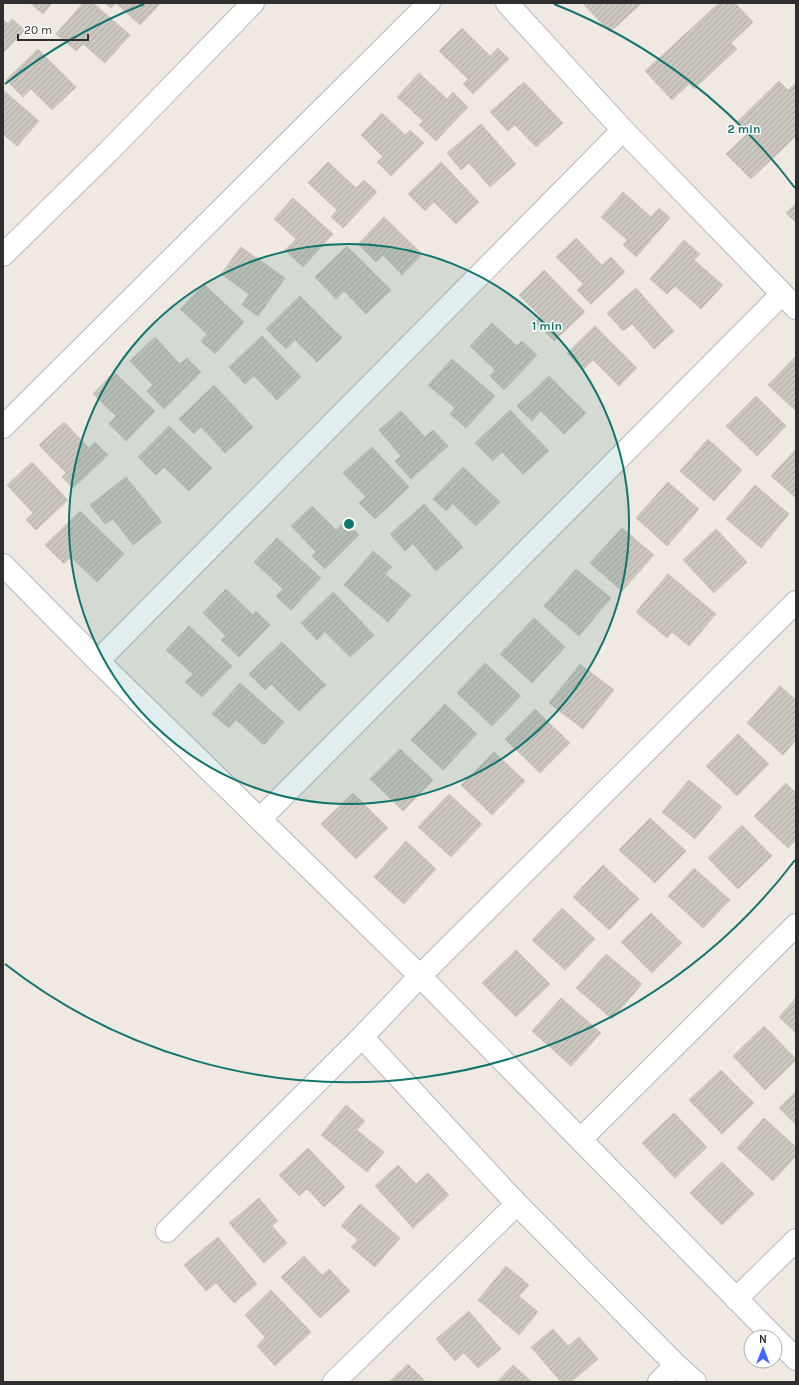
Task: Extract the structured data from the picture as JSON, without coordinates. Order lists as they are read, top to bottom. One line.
{"scale_bar":"20 m","north":"top","rings":["2 min","1 min"]}
